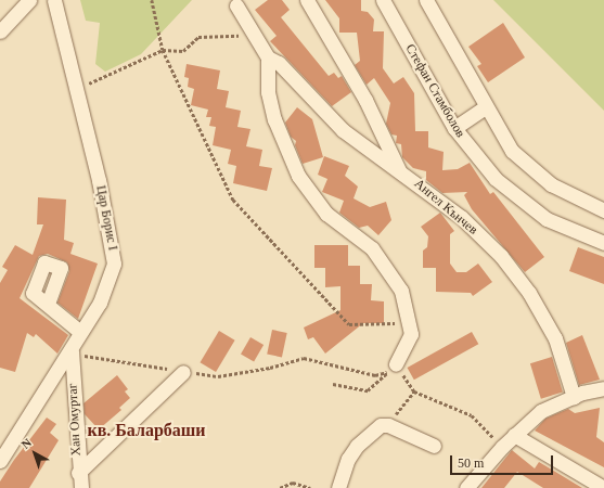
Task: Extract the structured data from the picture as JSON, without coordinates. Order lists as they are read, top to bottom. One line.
{"streets":{"street":["Стефан Стамболов","Ангел Кънчев","Цар Борис I","Хан Омуртаг"]},"crossings":[["Цар Борис I","Хан Омуртаг"]],"districts":["кв. Баларбаши"],"scale_bar":"50 m","north":"top left"}
